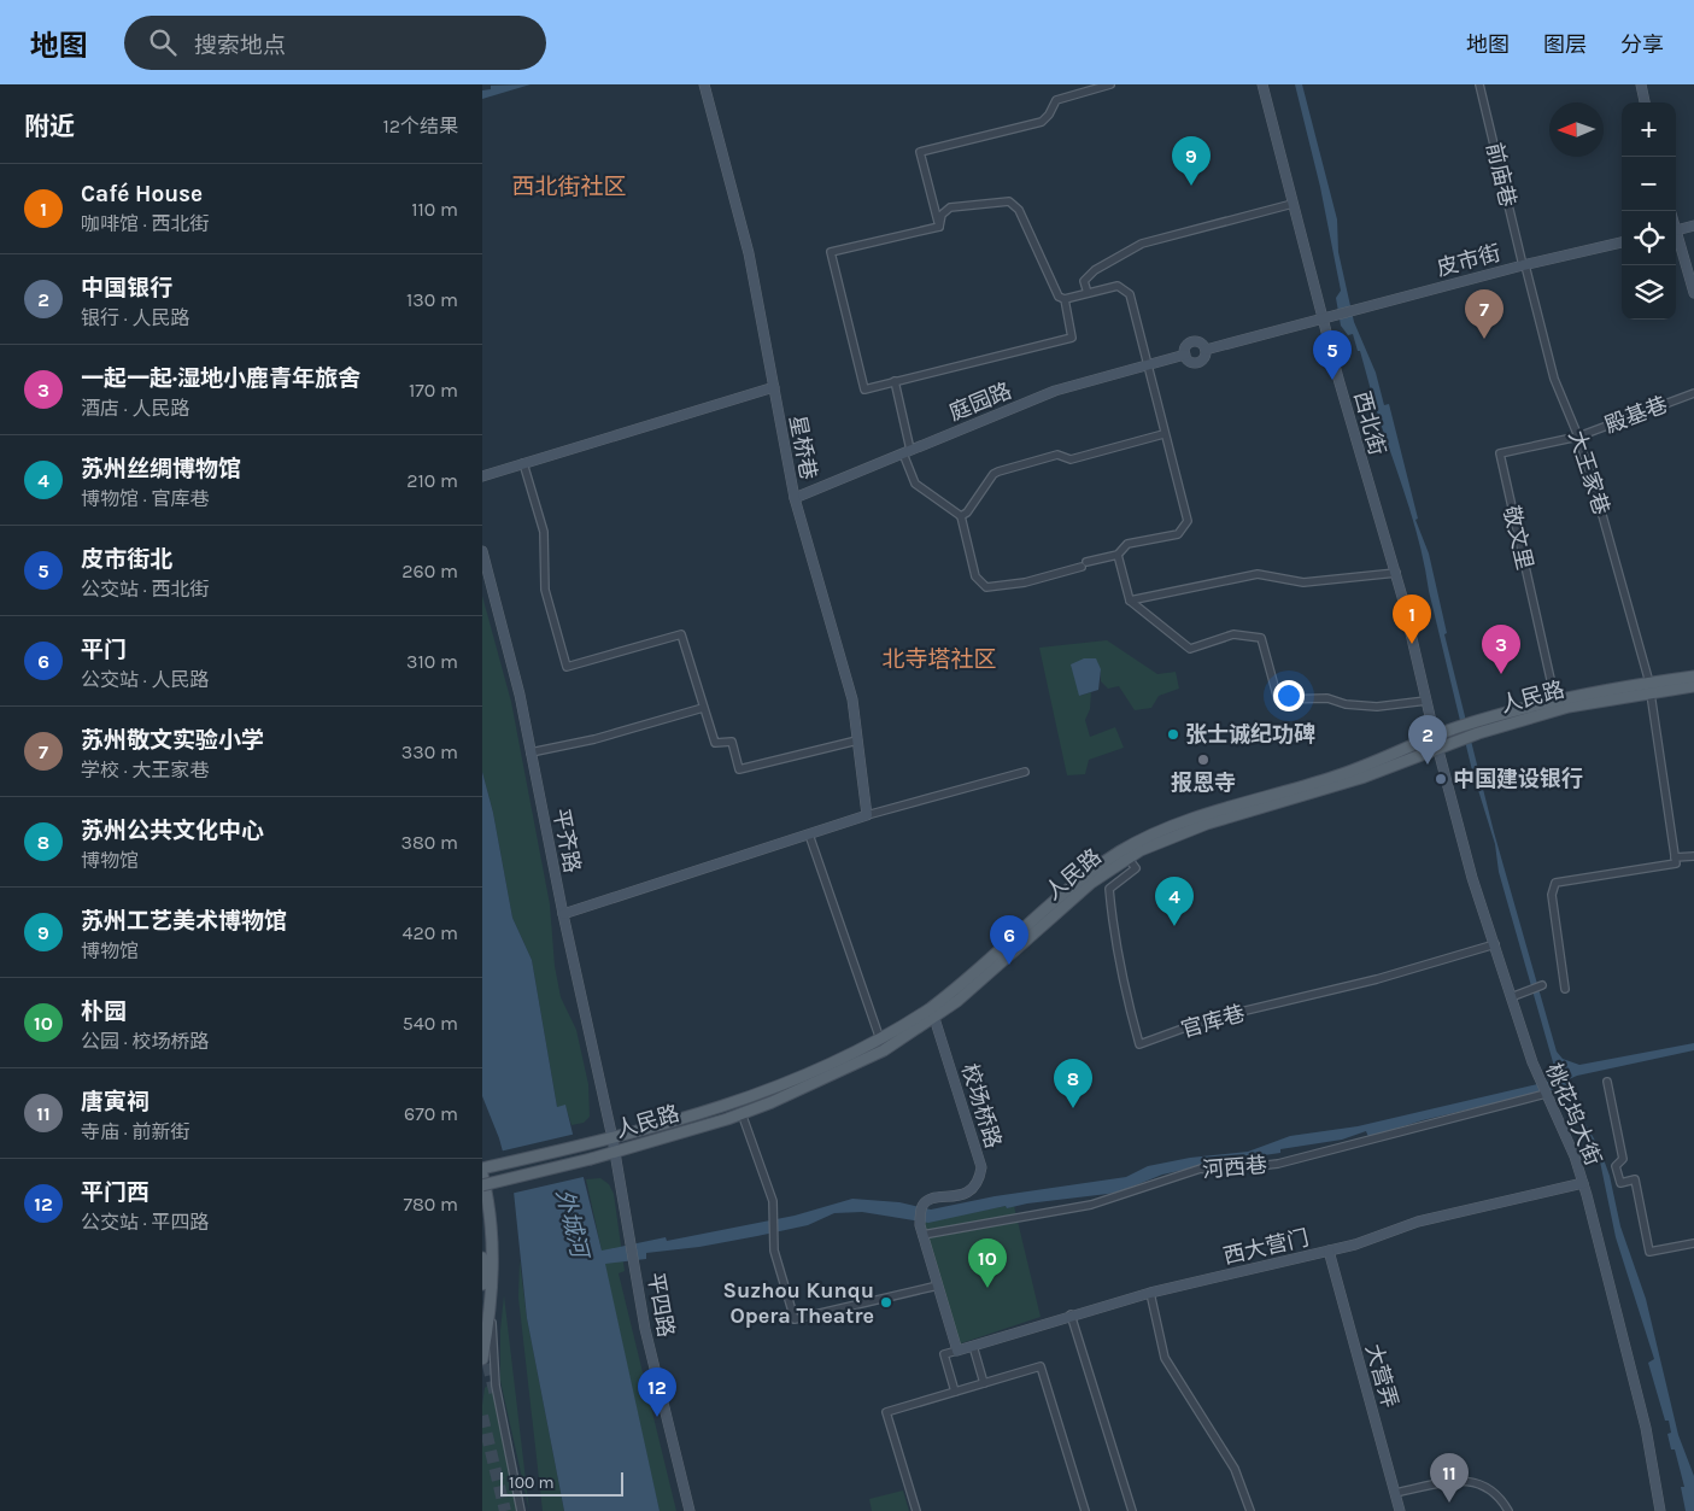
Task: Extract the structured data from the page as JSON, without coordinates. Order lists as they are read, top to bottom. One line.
{"streets":{"main road":["人民路"],"street":["前庙巷","皮市街","庭园路","殿基巷","西北街","星桥巷","大王家巷","敬文里","平齐路","官库巷","校场桥路","桃花坞大街","河西巷","西大营门","平四路","大营弄"]},"crossings":[["前庙巷","皮市街"],["前庙巷","大王家巷"],["皮市街","西北街"],["皮市街","大王家巷"],["庭园路","星桥巷"],["殿基巷","大王家巷"],["殿基巷","敬文里"],["西北街","人民路"],["西北街","桃花坞大街"],["大王家巷","敬文里"],["大王家巷","人民路"],["敬文里","人民路"],["人民路","平齐路"],["人民路","官库巷"],["人民路","校场桥路"],["人民路","桃花坞大街"],["人民路","平四路"],["平齐路","平四路"],["官库巷","桃花坞大街"],["校场桥路","河西巷"],["校场桥路","西大营门"],["桃花坞大街","河西巷"],["桃花坞大街","西大营门"],["西大营门","大营弄"]],"districts":["西北街社区","北寺塔社区"],"water":["外城河"],"places":["张士诚纪功碑","报恩寺","中国建设银行","Suzhou Kunqu Opera Theatre"],"scale_bar":"100 m","north":"left","page":{"header":"地图","search":"搜索地点","nav":["地图","图层","分享"],"heading":["附近","12个结果"],"map_buttons":["+","−"],"pins":["9","7","5","1","3","2","4","6","8","10","12","11"],"list":[{"mark":"1","name":"Café House","note":"咖啡馆 · 西北街","value":"110 m"},{"mark":"2","name":"中国银行","note":"银行 · 人民路","value":"130 m"},{"mark":"3","name":"一起一起·湿地小鹿青年旅舍","note":"酒店 · 人民路","value":"170 m"},{"mark":"4","name":"苏州丝绸博物馆","note":"博物馆 · 官库巷","value":"210 m"},{"mark":"5","name":"皮市街北","note":"公交站 · 西北街","value":"260 m"},{"mark":"6","name":"平门","note":"公交站 · 人民路","value":"310 m"},{"mark":"7","name":"苏州敬文实验小学","note":"学校 · 大王家巷","value":"330 m"},{"mark":"8","name":"苏州公共文化中心","note":"博物馆","value":"380 m"},{"mark":"9","name":"苏州工艺美术博物馆","note":"博物馆","value":"420 m"},{"mark":"10","name":"朴园","note":"公园 · 校场桥路","value":"540 m"},{"mark":"11","name":"唐寅祠","note":"寺庙 · 前新街","value":"670 m"},{"mark":"12","name":"平门西","note":"公交站 · 平四路","value":"780 m"}],"scale":"100 m"}}
